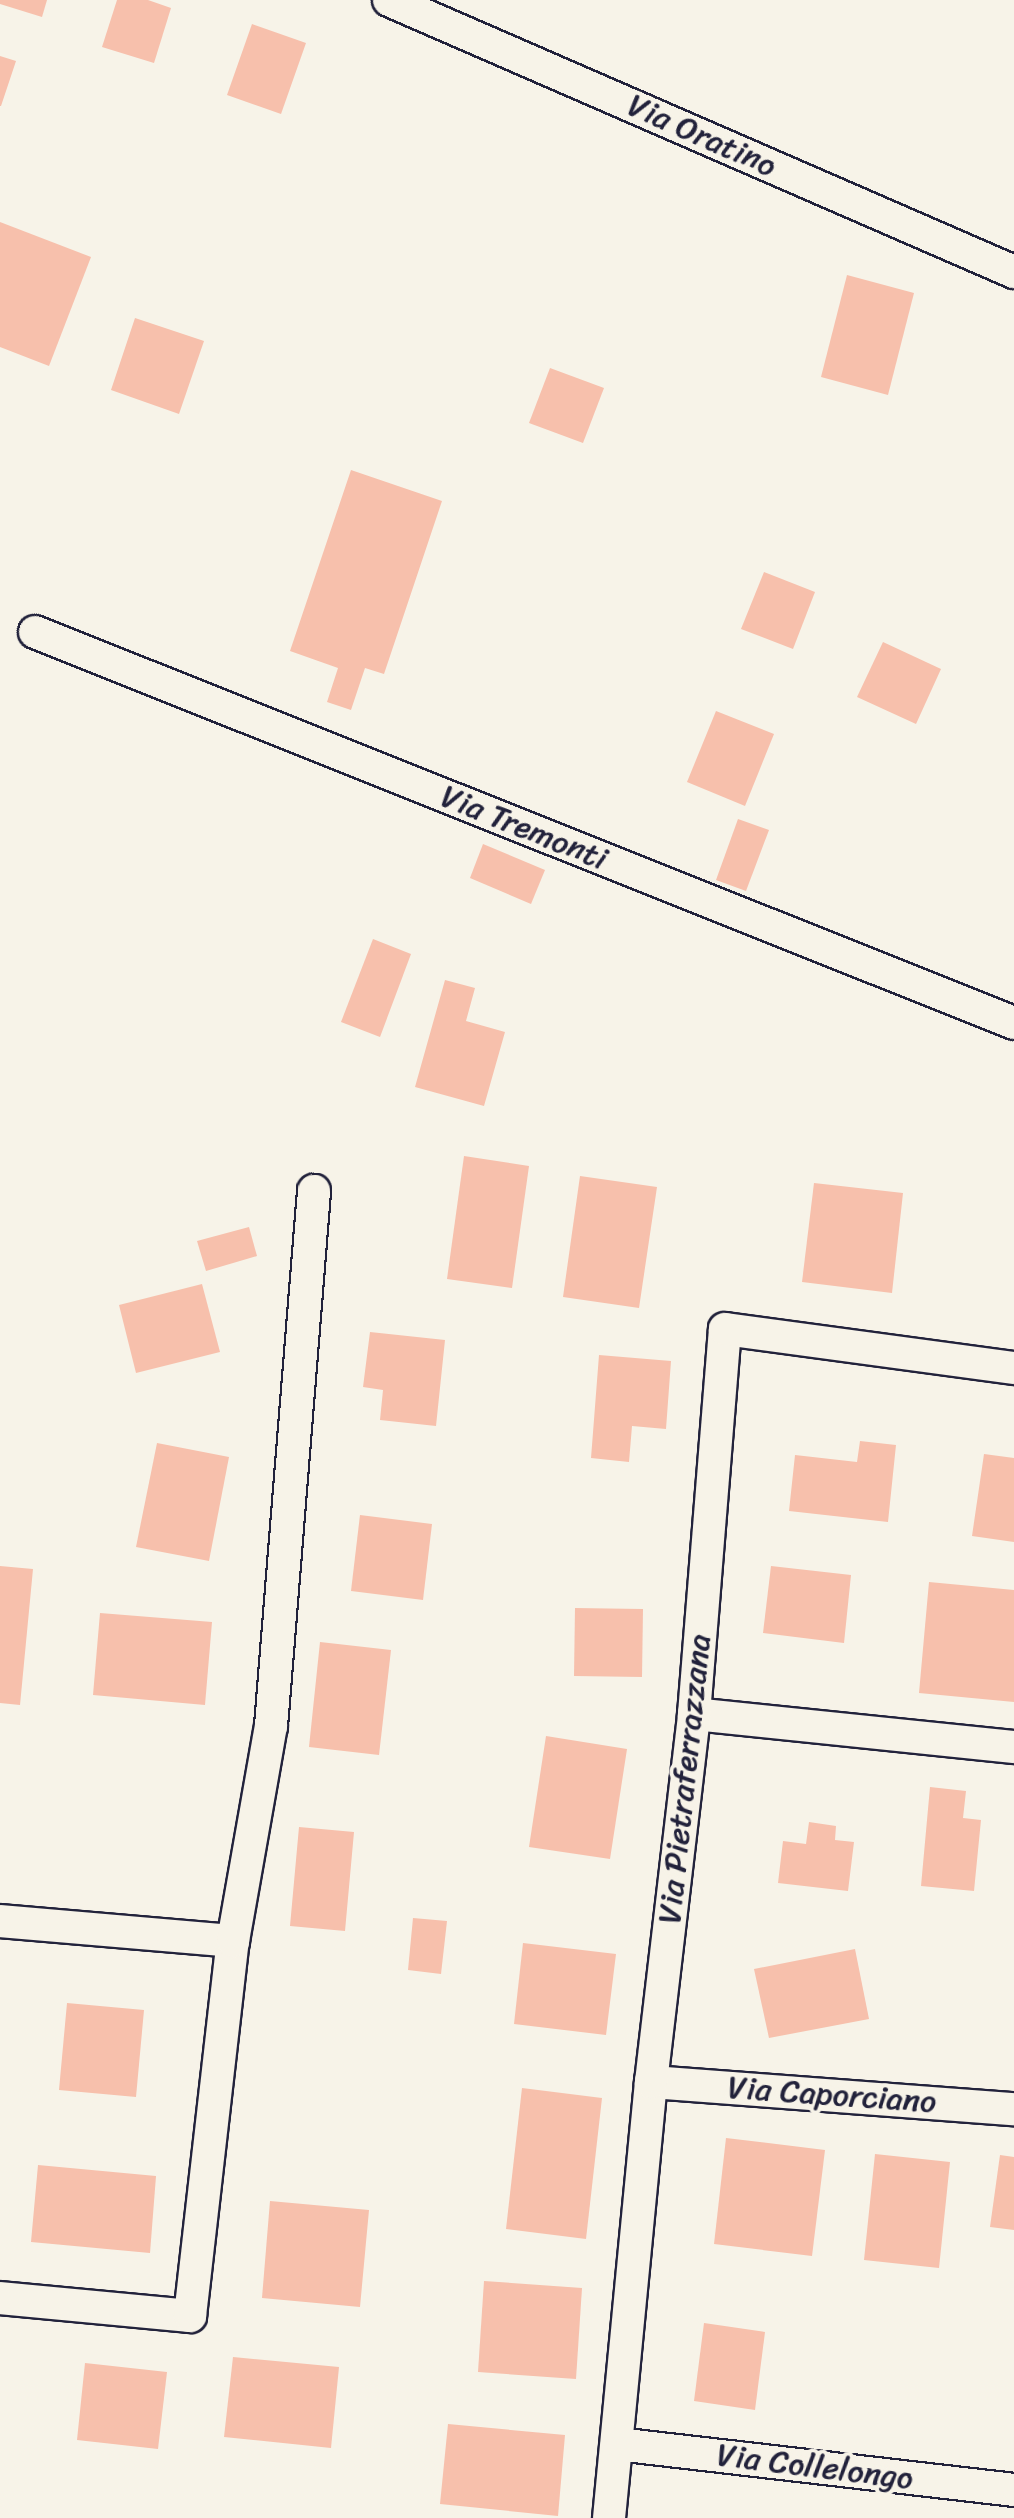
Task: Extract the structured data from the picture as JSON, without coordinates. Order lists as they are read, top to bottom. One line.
{"streets":{"street":["Via Oratino","Via Tremonti","Via Pietraferrazzana","Via Caporciano","Via Collelongo"]},"crossings":[["Via Pietraferrazzana","Via Caporciano"],["Via Pietraferrazzana","Via Collelongo"]]}
